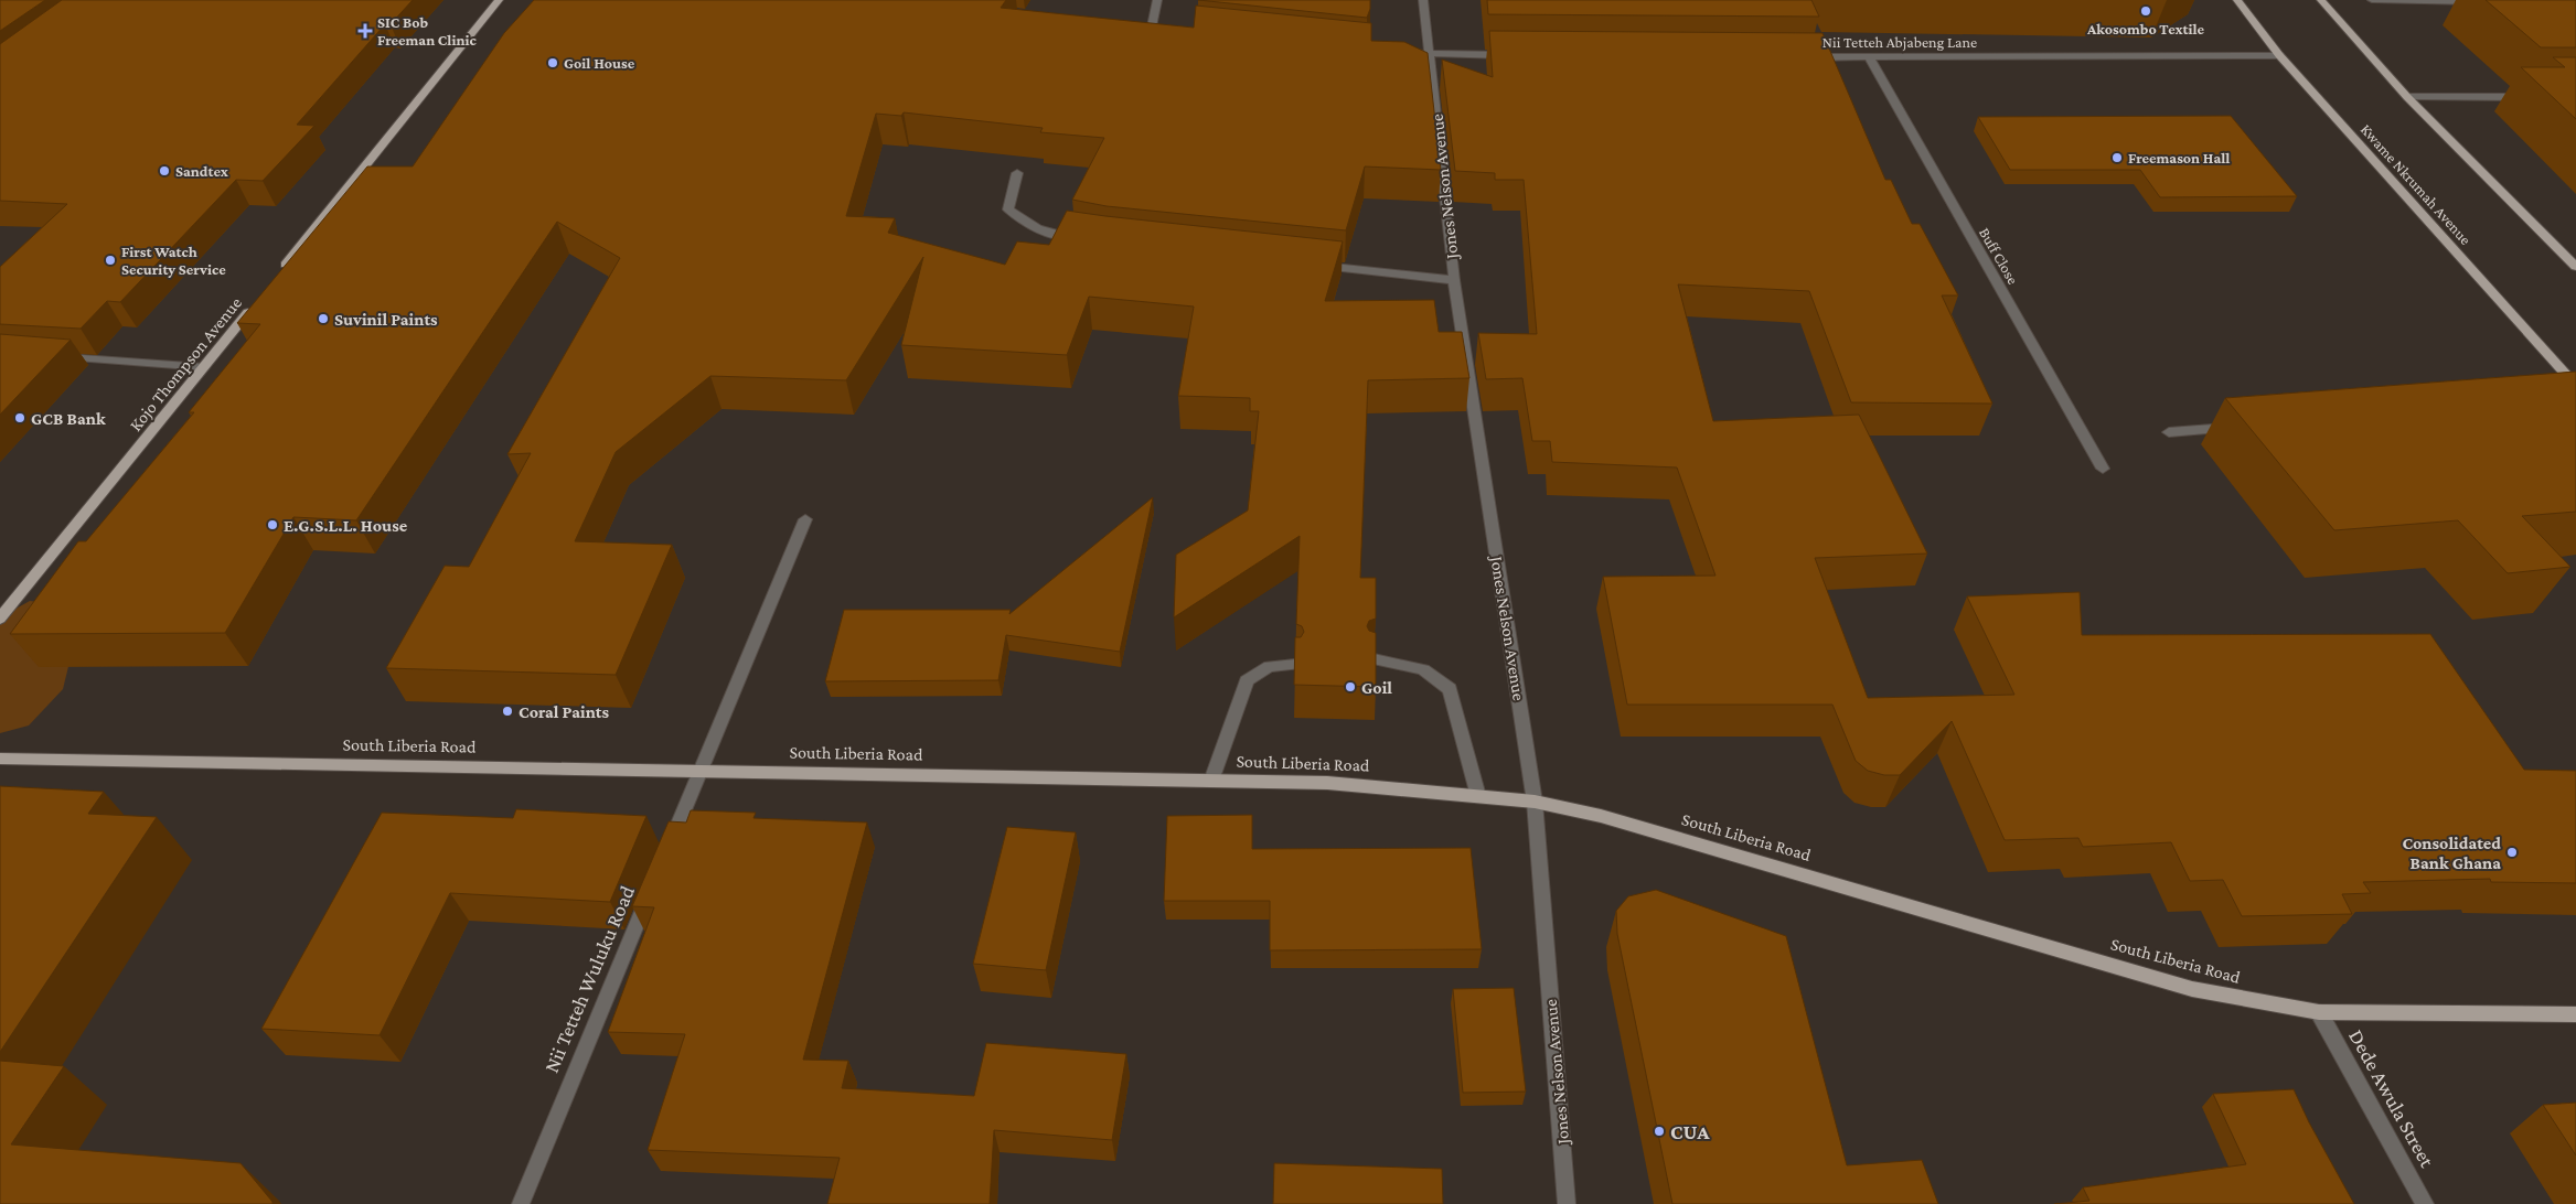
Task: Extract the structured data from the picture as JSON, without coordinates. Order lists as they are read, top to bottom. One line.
{"streets":{"main road":["Kwame Nkrumah Avenue","Kojo Thompson Avenue","South Liberia Road"],"street":["Nii Tetteh Abjabeng Lane","Jones Nelson Avenue","Buff Close","Nii Tetteh Wuluku Road","Dede Awula Street"]},"crossings":[["Nii Tetteh Abjabeng Lane","Kwame Nkrumah Avenue"],["Nii Tetteh Abjabeng Lane","Buff Close"],["Jones Nelson Avenue","South Liberia Road"],["South Liberia Road","Dede Awula Street"]],"places":{"other":["Akosombo Textile","Goil House","Freemason Hall","Sandtex","First Watch Security Service","Suvinil Paints","GCB Bank","E.G.S.L.L. House","Goil","Coral Paints","Consolidated Bank Ghana","CUA"],"health":["SIC Bob Freeman Clinic"]}}
